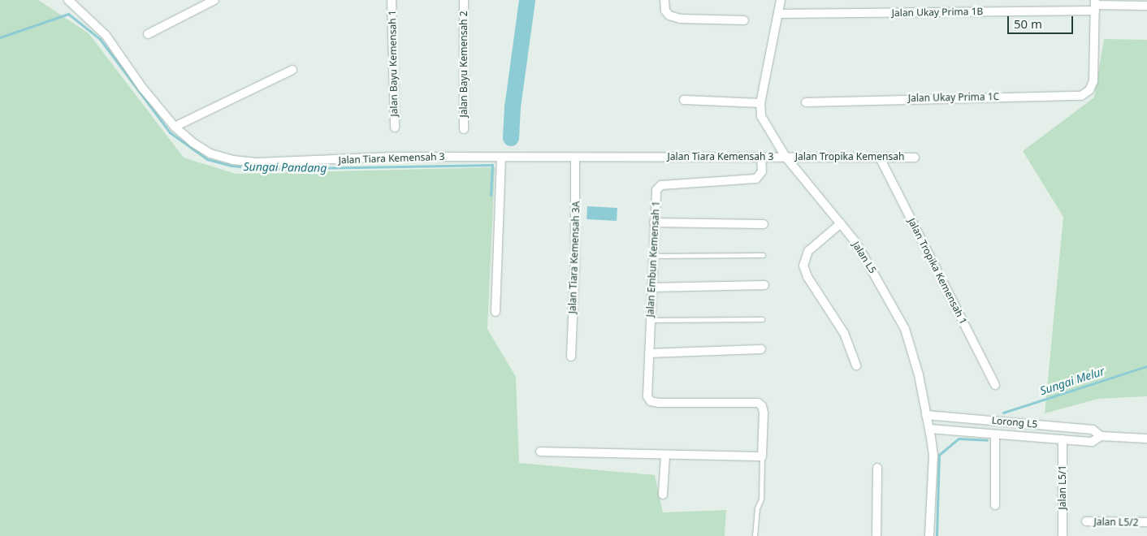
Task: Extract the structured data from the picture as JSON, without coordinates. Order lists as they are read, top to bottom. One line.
{"streets":{"street":["Jalan Ukay Prima 1B","Jalan Bayu Kemensah 1","Jalan Bayu Kemensah 2","Jalan Ukay Prima 1C","Jalan Tiara Kemensah 3","Jalan Tropika Kemensah","Jalan Tiara Kemensah 3A","Jalan L5","Jalan Embun Kemensah 1","Jalan Tropika Kemensah 1","Lorong L5","Jalan L5/1","Jalan L5/2"]},"crossings":[["Jalan Ukay Prima 1B","Jalan Ukay Prima 1C"],["Jalan Ukay Prima 1B","Jalan L5"],["Jalan Tiara Kemensah 3","Jalan Tropika Kemensah"],["Jalan Tiara Kemensah 3","Jalan Tiara Kemensah 3A"],["Jalan Tiara Kemensah 3","Jalan L5"],["Jalan Tiara Kemensah 3","Jalan Embun Kemensah 1"],["Jalan Tropika Kemensah","Jalan L5"],["Jalan Tropika Kemensah","Jalan Tropika Kemensah 1"],["Jalan L5","Lorong L5"],["Lorong L5","Jalan L5/1"]],"water":["Sungai Pandang","Sungai Melur"],"scale_bar":"50 m"}
